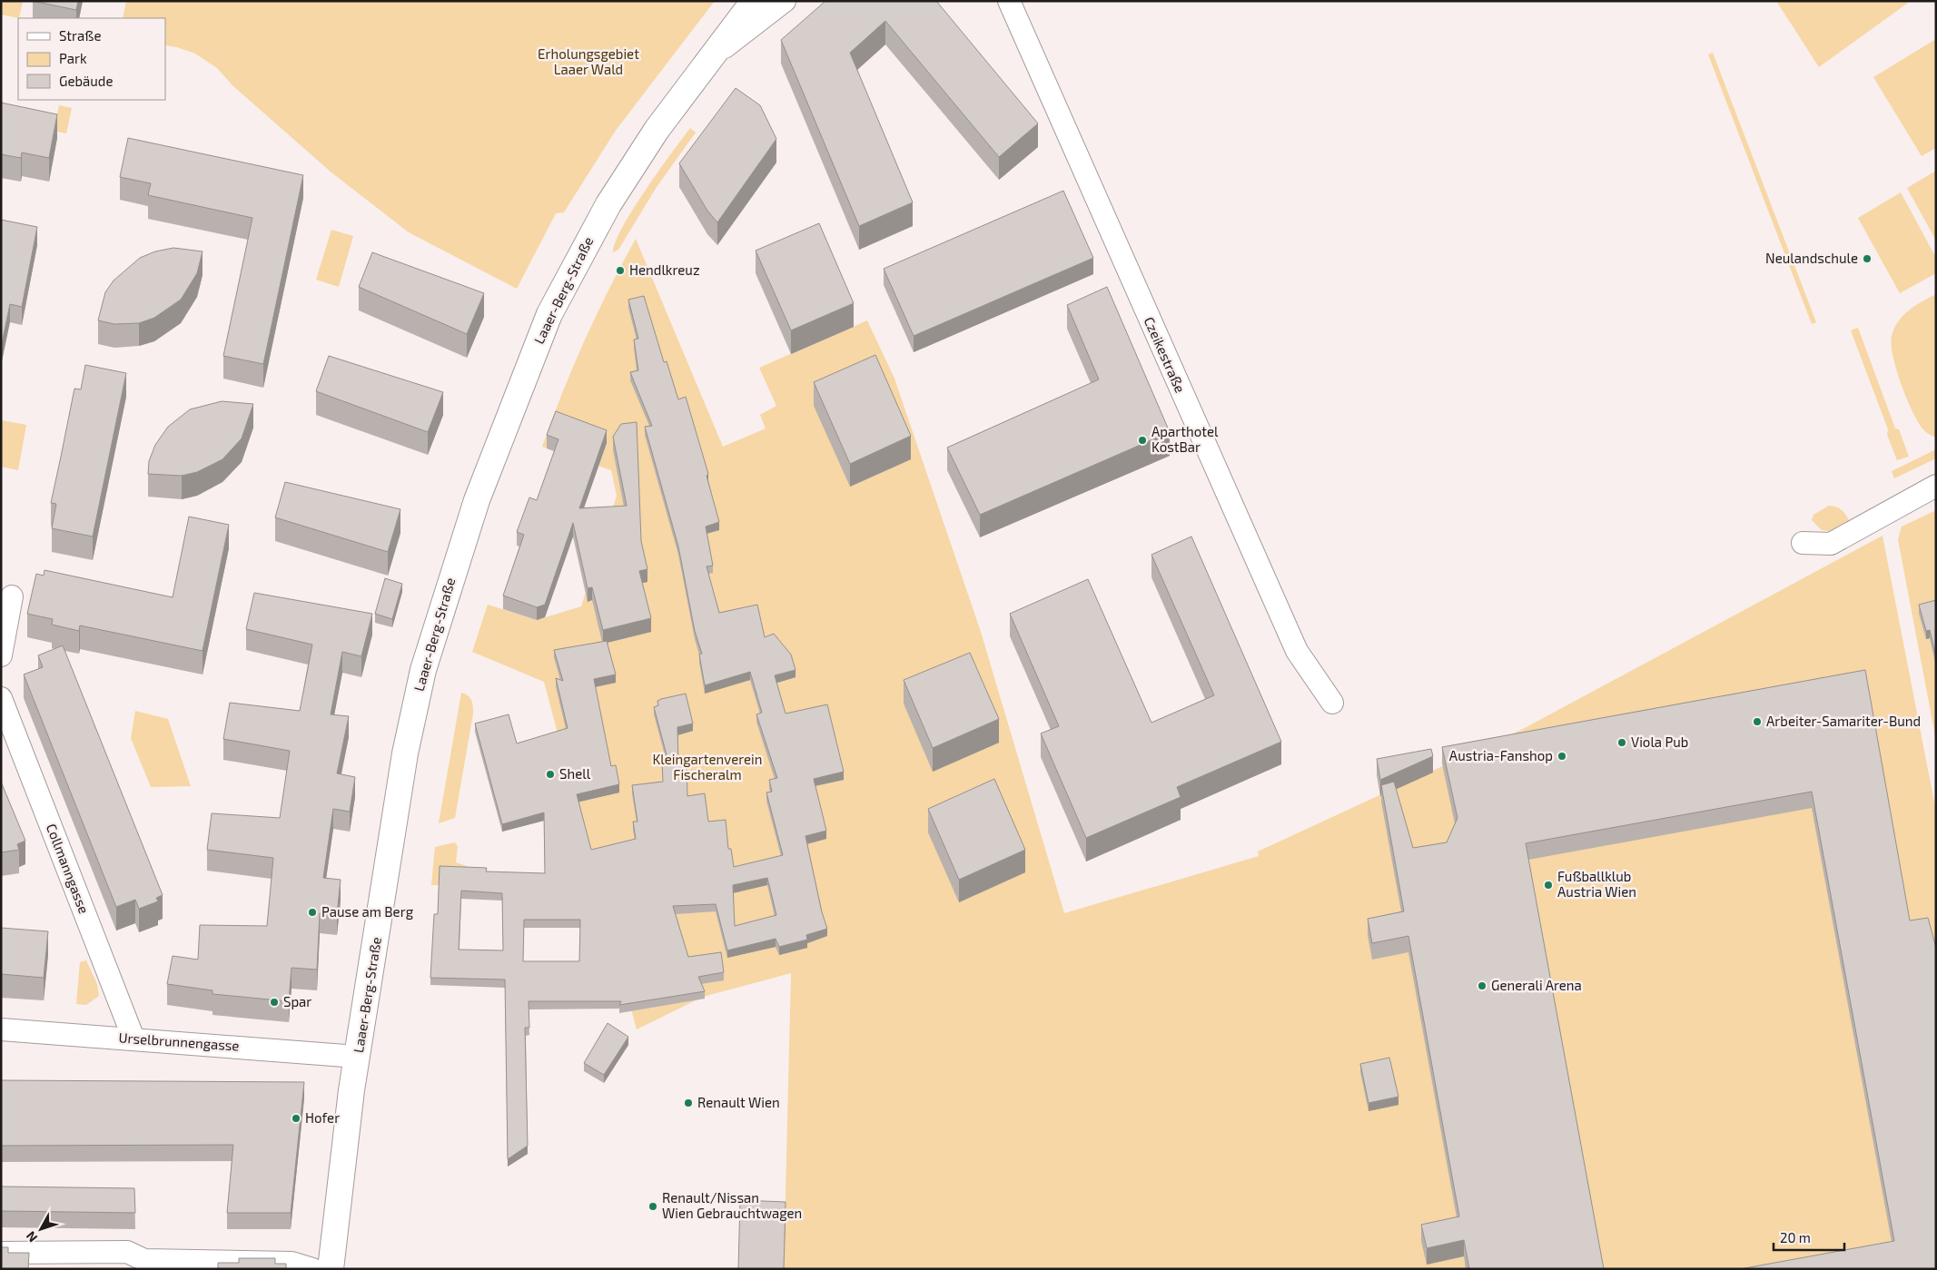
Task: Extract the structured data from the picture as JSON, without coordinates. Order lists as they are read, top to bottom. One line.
{"streets":{"main road":["Laaer-Berg-Straße"],"street":["Czeikestraße","Collmanngasse","Urselbrunnengasse"]},"crossings":[["Laaer-Berg-Straße","Urselbrunnengasse"],["Collmanngasse","Urselbrunnengasse"]],"parks":["Erholungsgebiet Laaer Wald","Kleingartenverein Fischeralm"],"places":["Neulandschule","Hendlkreuz","Aparthotel KostBar","Arbeiter-Samariter-Bund","Viola Pub","Austria-Fanshop","Shell","Fußballklub Austria Wien","Pause am Berg","Generali Arena","Spar","Renault Wien","Hofer","Renault/Nissan Wien Gebrauchtwagen"],"legend":["Straße","Park","Gebäude"],"scale_bar":"20 m","north":"bottom left"}
